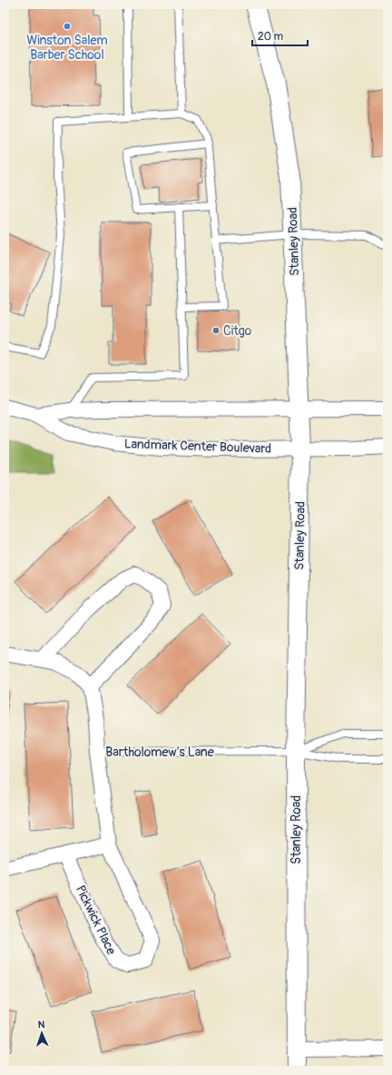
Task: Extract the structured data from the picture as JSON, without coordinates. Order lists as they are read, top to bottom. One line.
{"streets":{"street":["Stanley Road","Landmark Center Boulevard","Bartholomew's Lane","Pickwick Place"]},"crossings":[["Stanley Road","Landmark Center Boulevard"],["Stanley Road","Bartholomew's Lane"],["Bartholomew's Lane","Pickwick Place"]],"places":["Winston Salem Barber School","Citgo"],"scale_bar":"20 m","north":"top"}
